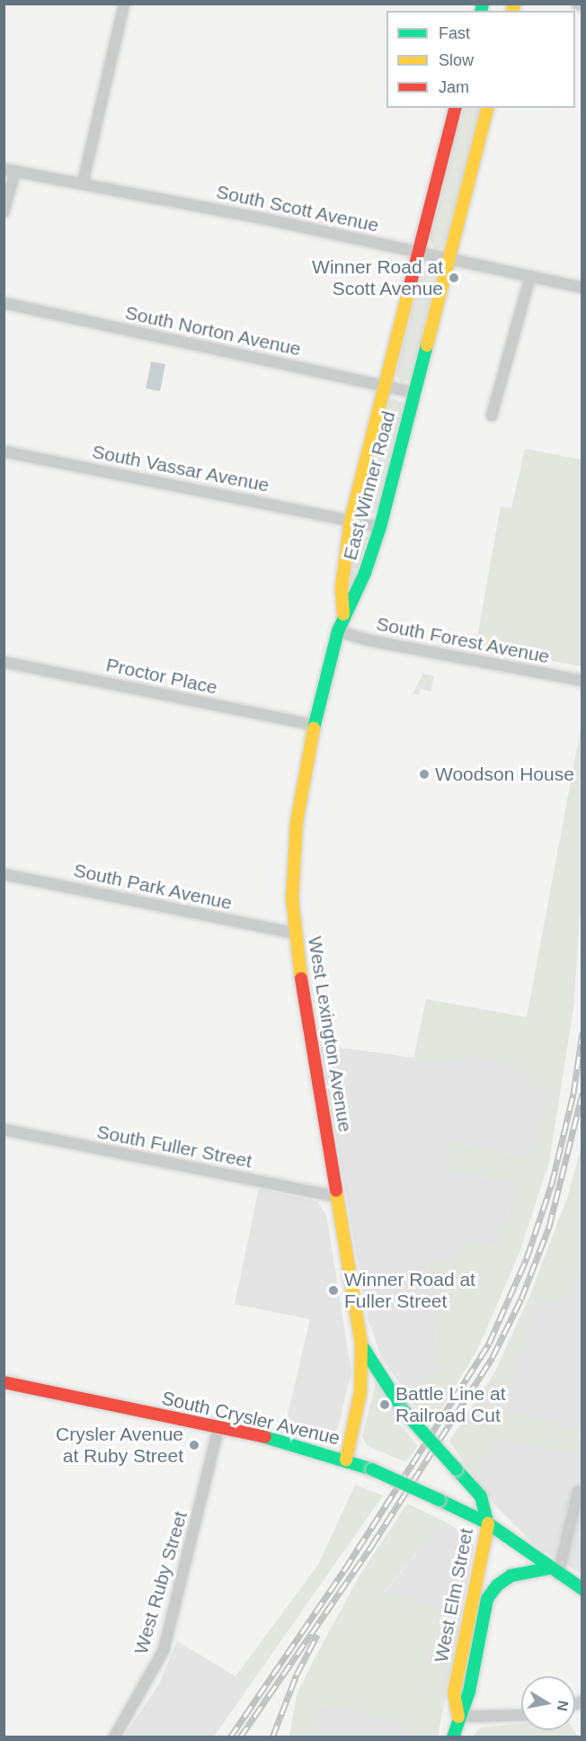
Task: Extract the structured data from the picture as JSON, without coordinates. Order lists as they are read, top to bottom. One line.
{"streets":{"street":["South Scott Avenue","South Norton Avenue","South Vassar Avenue","East Winner Road","South Forest Avenue","Proctor Place","South Park Avenue","West Lexington Avenue","South Fuller Street","South Crysler Avenue","West Ruby Street","West Elm Street"]},"crossings":[["South Scott Avenue","East Winner Road"],["South Norton Avenue","East Winner Road"],["South Vassar Avenue","East Winner Road"],["East Winner Road","West Lexington Avenue"],["South Forest Avenue","West Lexington Avenue"],["Proctor Place","West Lexington Avenue"],["South Park Avenue","West Lexington Avenue"],["West Lexington Avenue","South Fuller Street"],["West Lexington Avenue","South Crysler Avenue"],["South Crysler Avenue","West Ruby Street"],["South Crysler Avenue","West Elm Street"]],"places":["Winner Road at Scott Avenue","Woodson House","Winner Road at Fuller Street","Battle Line at Railroad Cut","Crysler Avenue at Ruby Street"],"legend":["Fast","Slow","Jam"],"north":"right"}
